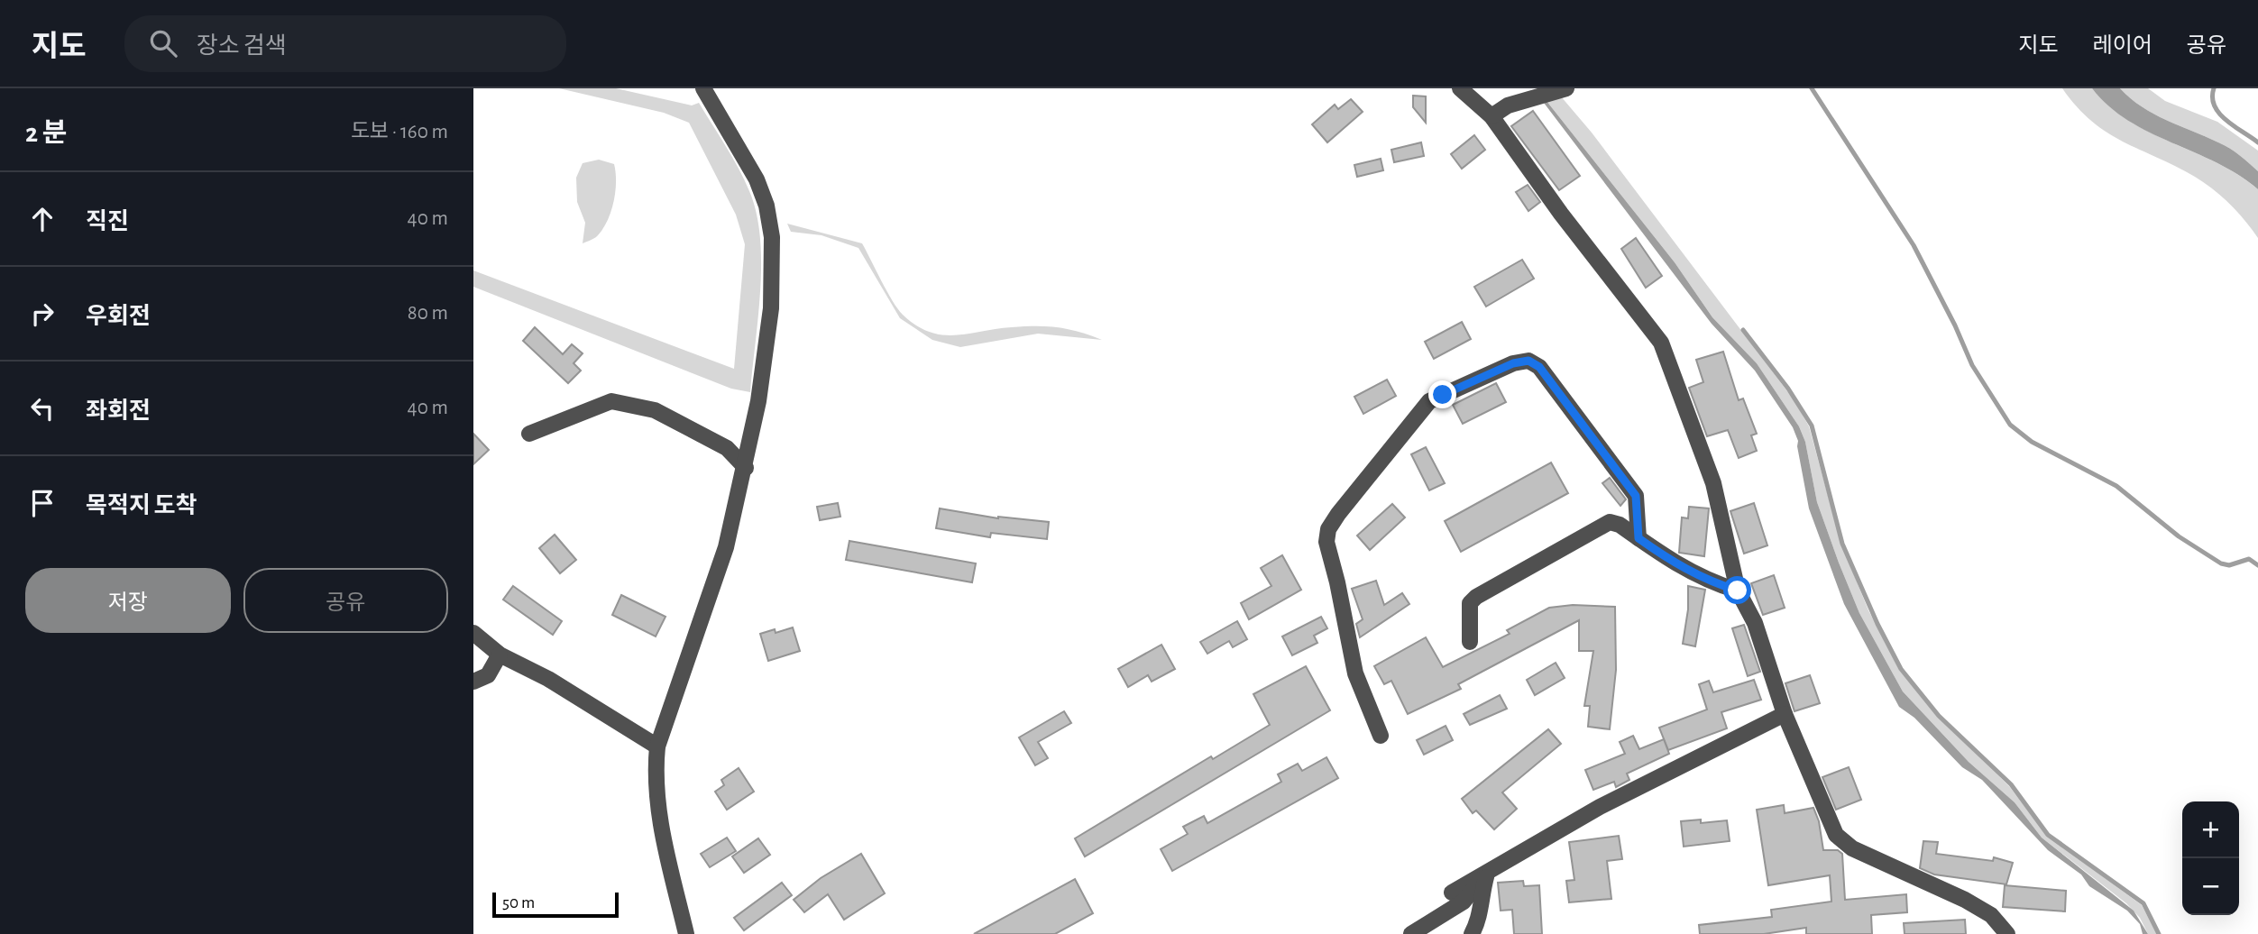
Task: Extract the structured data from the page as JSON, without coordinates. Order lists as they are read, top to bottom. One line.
{"scale_bar":"50 m","page":{"header":"지도","search":"장소 검색","nav":["지도","레이어","공유"],"heading":["2 분","도보 · 160 m"],"list":[["직진","40 m"],["우회전","80 m"],["좌회전","40 m"],"목적지 도착"],"buttons":["저장","공유"],"map_buttons":["+","−"],"scale":"50 m"}}
